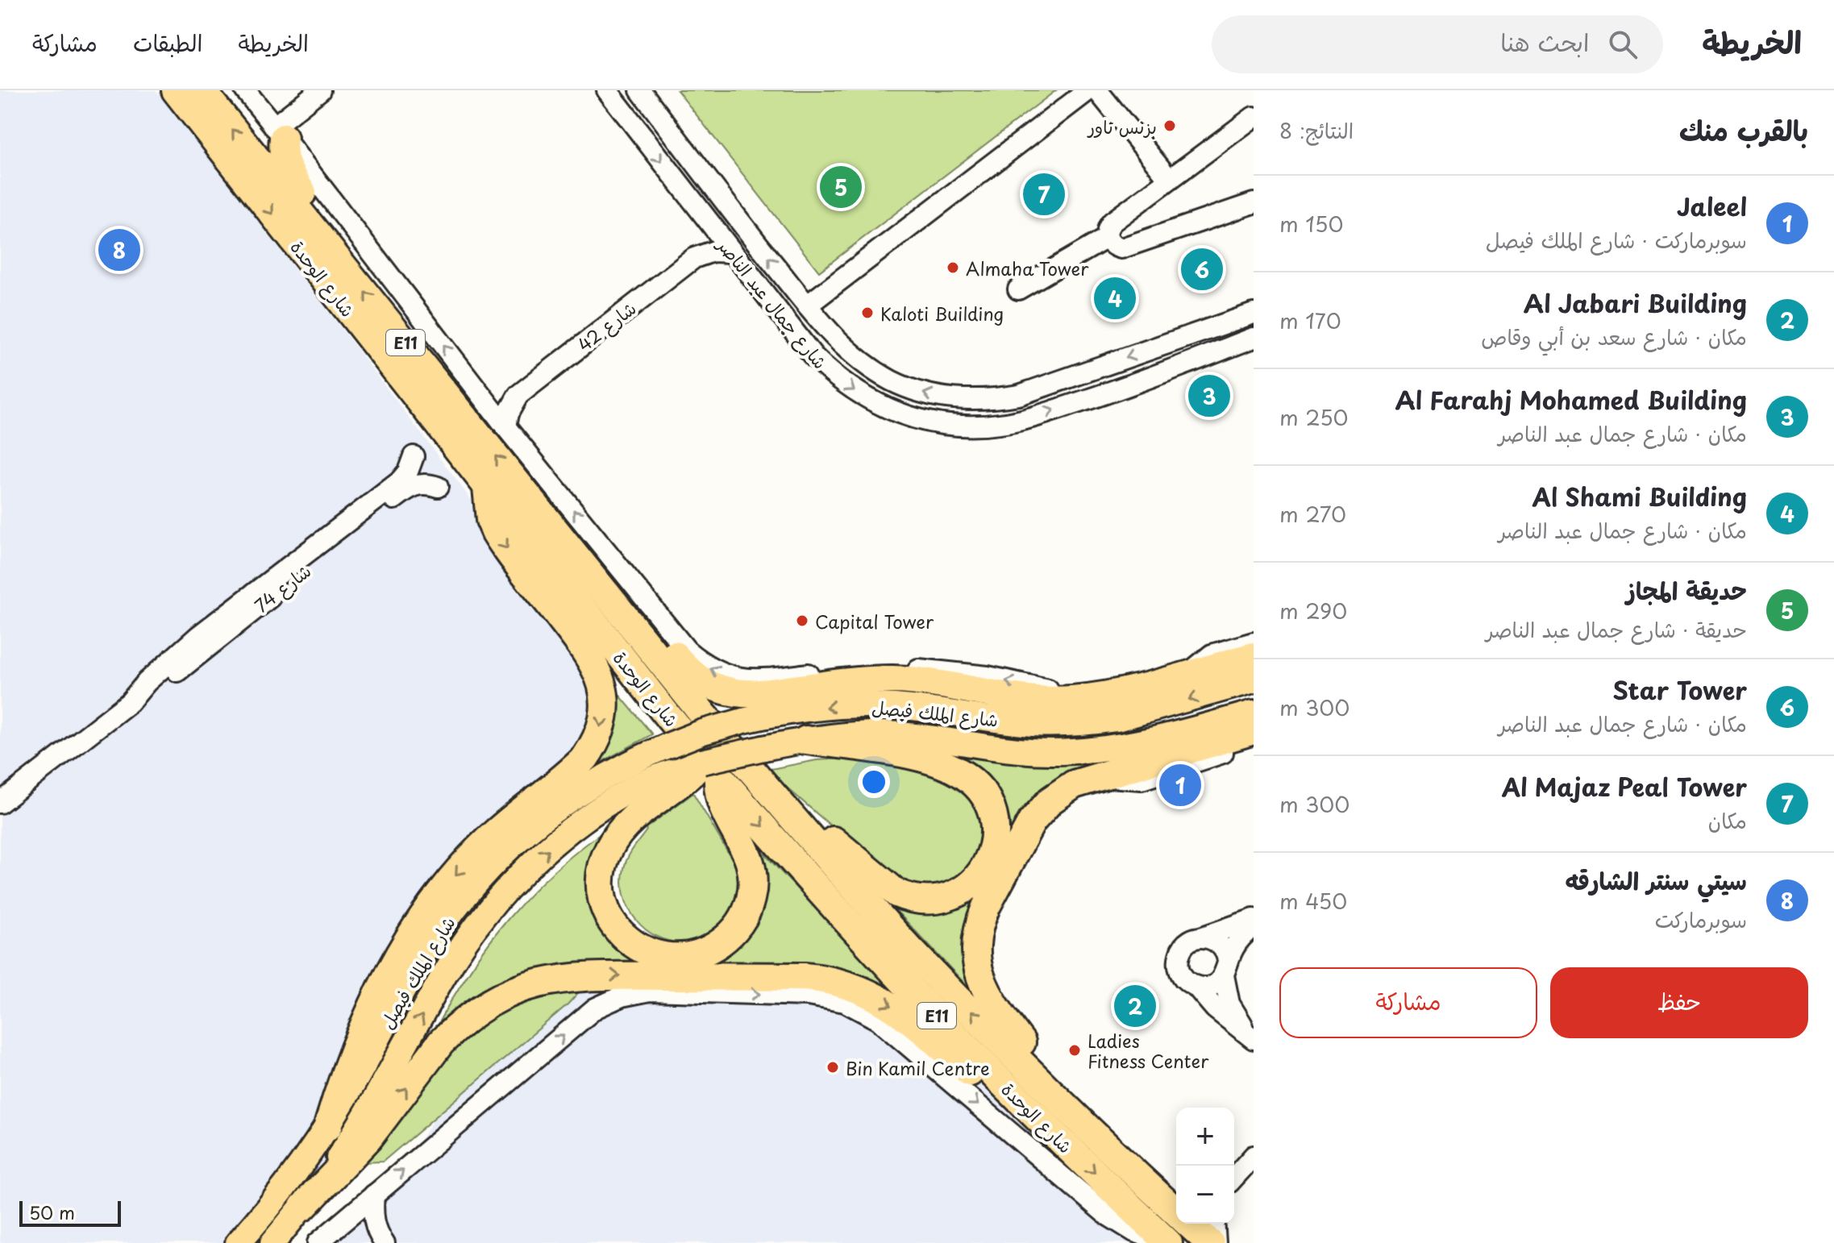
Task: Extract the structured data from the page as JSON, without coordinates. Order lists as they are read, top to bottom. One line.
{"streets":{"highway":["شارع الوحدة","E11"],"main road":["شارع الملك فيصل"],"street":["شارع جمال عبد الناصر","شارع 42","شارع 74"]},"crossings":[["شارع الوحدة","شارع الملك فيصل"],["شارع جمال عبد الناصر","شارع 42"]],"places":["بزنس تاور","Almaha Tower","Kaloti Building","Capital Tower","Ladies Fitness Center","Bin Kamil Centre"],"scale_bar":"50 m","page":{"header":"الخريطة","search":"ابحث هنا","nav":["الخريطة","الطبقات","مشاركة"],"heading":["بالقرب منك","النتائج: 8"],"pins":["5","7","8","6","4","3","1","2"],"list":[{"mark":"1","name":"Jaleel","note":"سوبرماركت · شارع الملك فيصل","value":"150 m"},{"mark":"2","name":"Al Jabari Building","note":"مكان · شارع سعد بن أبي وقاص","value":"170 m"},{"mark":"3","name":"Al Farahj Mohamed Building","note":"مكان · شارع جمال عبد الناصر","value":"250 m"},{"mark":"4","name":"Al Shami Building","note":"مكان · شارع جمال عبد الناصر","value":"270 m"},{"mark":"5","name":"حديقة المجاز","note":"حديقة · شارع جمال عبد الناصر","value":"290 m"},{"mark":"6","name":"Star Tower","note":"مكان · شارع جمال عبد الناصر","value":"300 m"},{"mark":"7","name":"Al Majaz Peal Tower","note":"مكان","value":"300 m"},{"mark":"8","name":"سيتي سنتر الشارقه","note":"سوبرماركت","value":"450 m"}],"buttons":["حفظ","مشاركة"],"map_buttons":["+","−"],"scale":"50 m"}}
